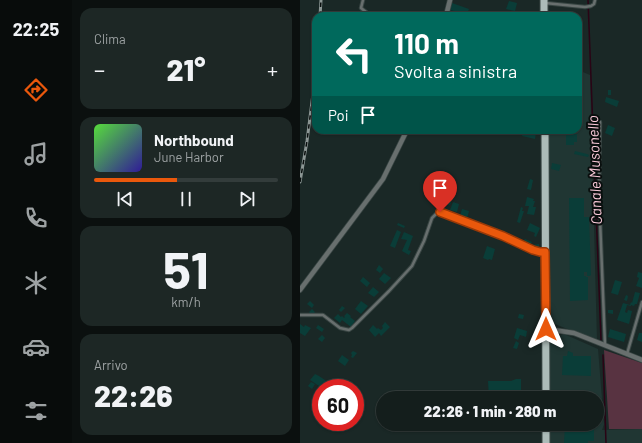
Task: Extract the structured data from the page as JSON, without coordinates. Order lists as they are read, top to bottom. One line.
{"water":["Canale Musonello"],"page":{"tabs":"22:25","tile":["Clima",["51","km/h"],["Arrivo","22:26"]],"turn":["110 m","Svolta a sinistra"],"heat":["−","21°","+"],"then":"Poi","song":["Northbound","June Harbor"],"limit":"60","trip":"22:26 · 1 min · 280 m"}}
